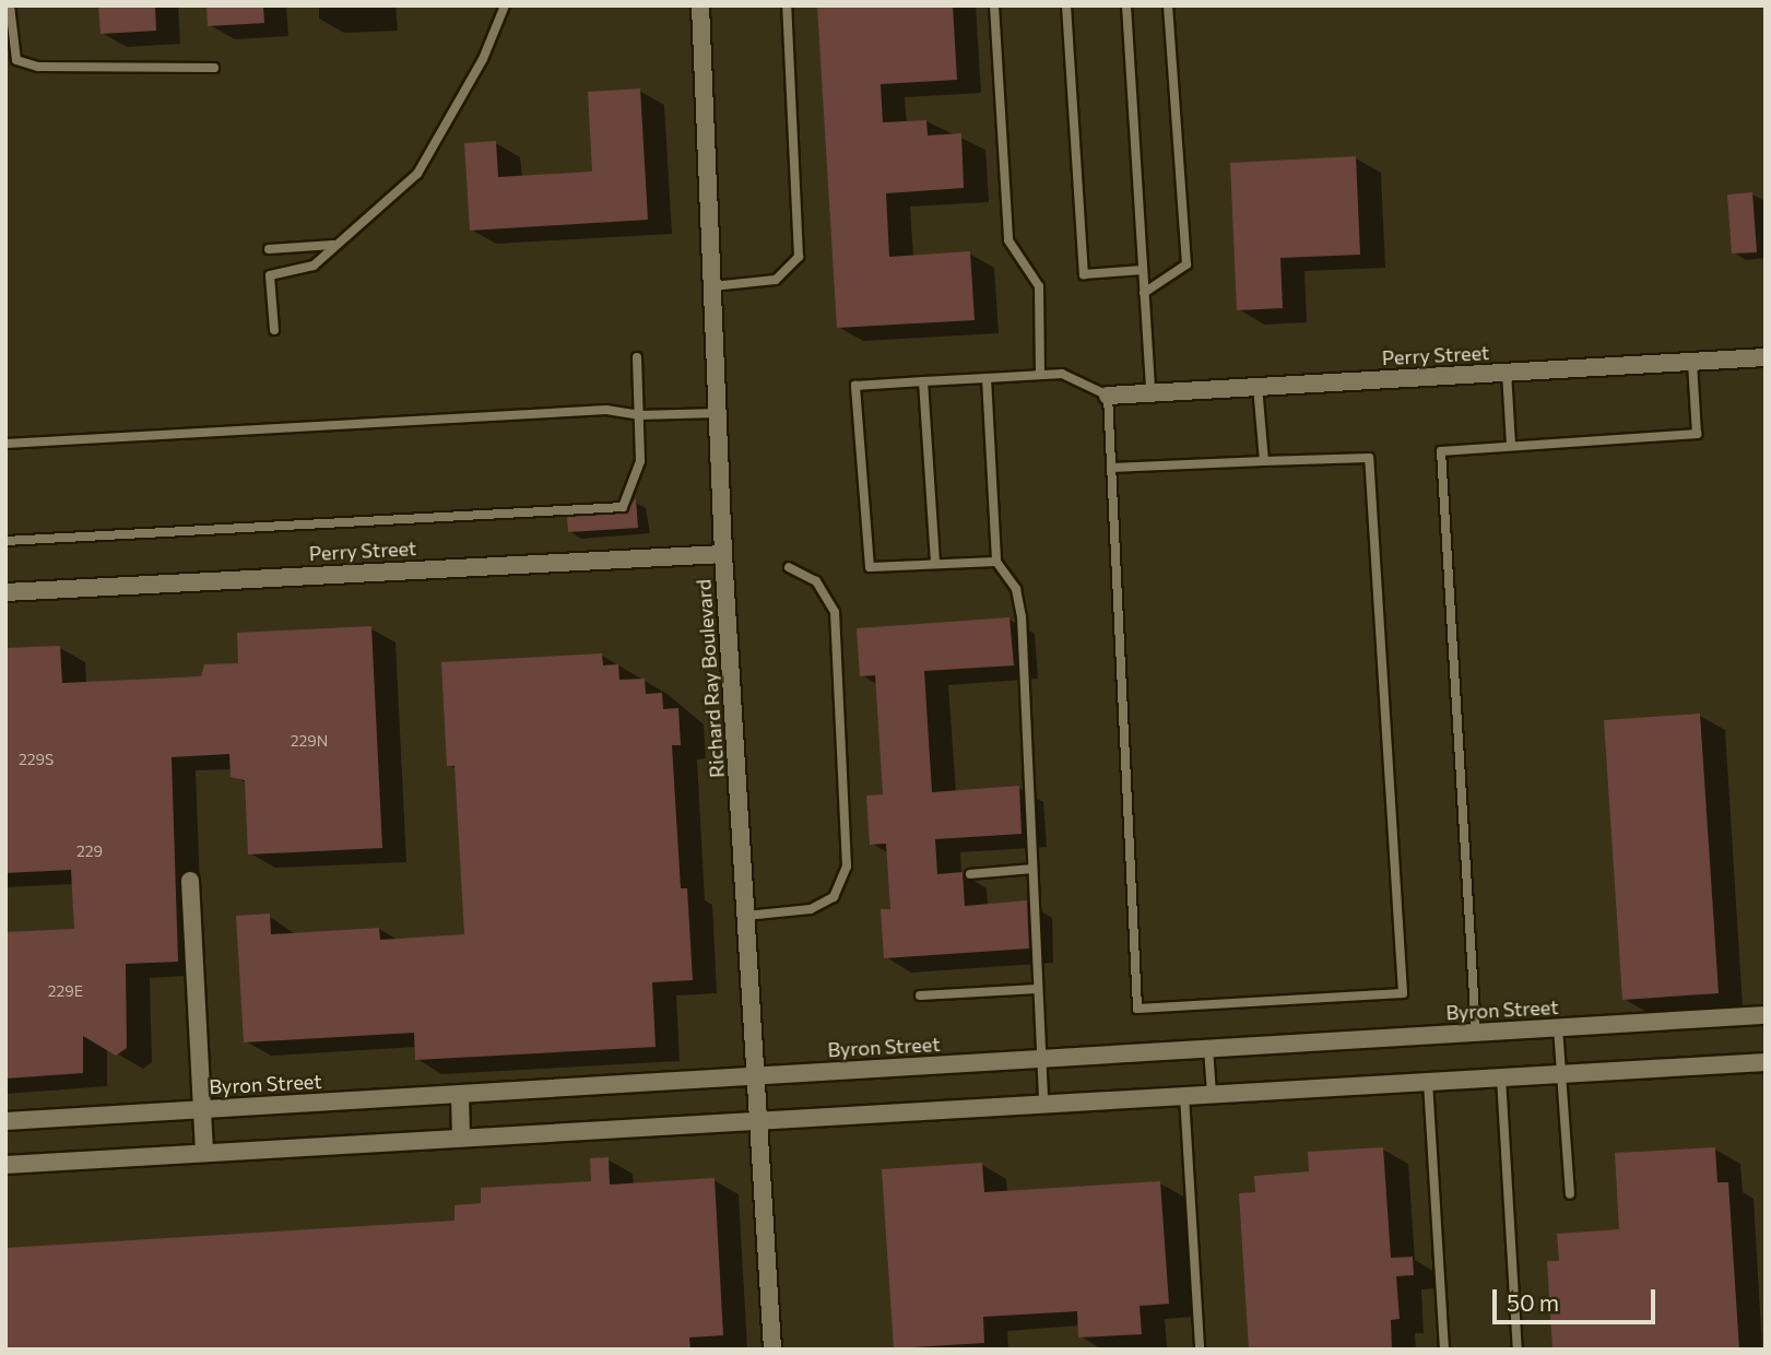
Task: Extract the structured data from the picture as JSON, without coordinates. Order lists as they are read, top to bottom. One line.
{"streets":{"street":["Perry Street","Richard Ray Boulevard","Byron Street"]},"crossings":[["Perry Street","Richard Ray Boulevard"],["Richard Ray Boulevard","Byron Street"]],"house_numbers":["229N","229S","229","229E"],"scale_bar":"50 m"}
